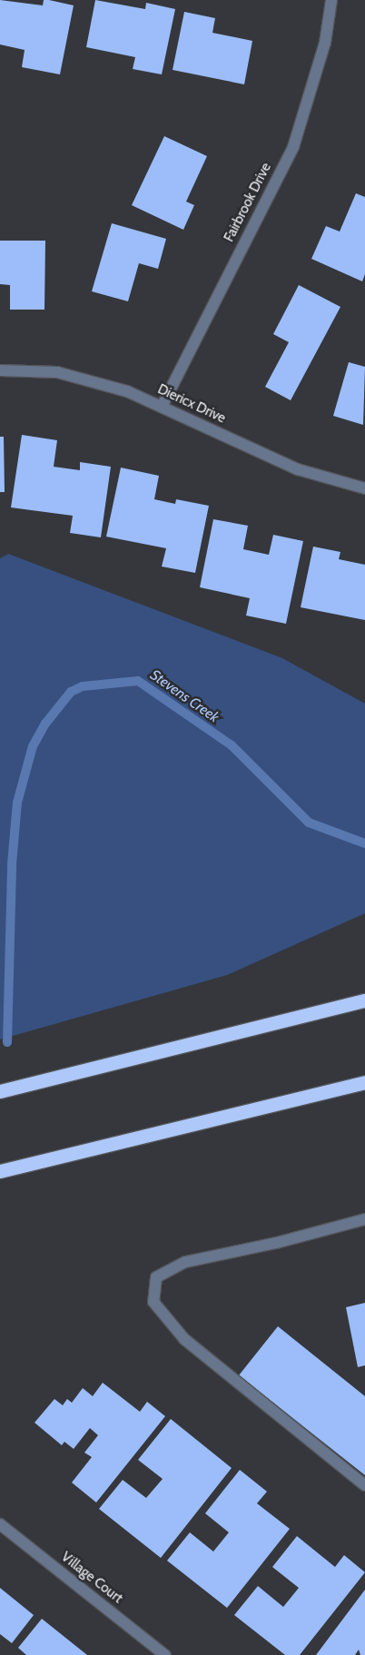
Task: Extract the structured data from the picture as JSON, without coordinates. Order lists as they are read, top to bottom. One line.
{"streets":{"street":["Fairbrook Drive","Diericx Drive","Village Court"]},"crossings":[["Fairbrook Drive","Diericx Drive"]],"water":["Stevens Creek"]}
